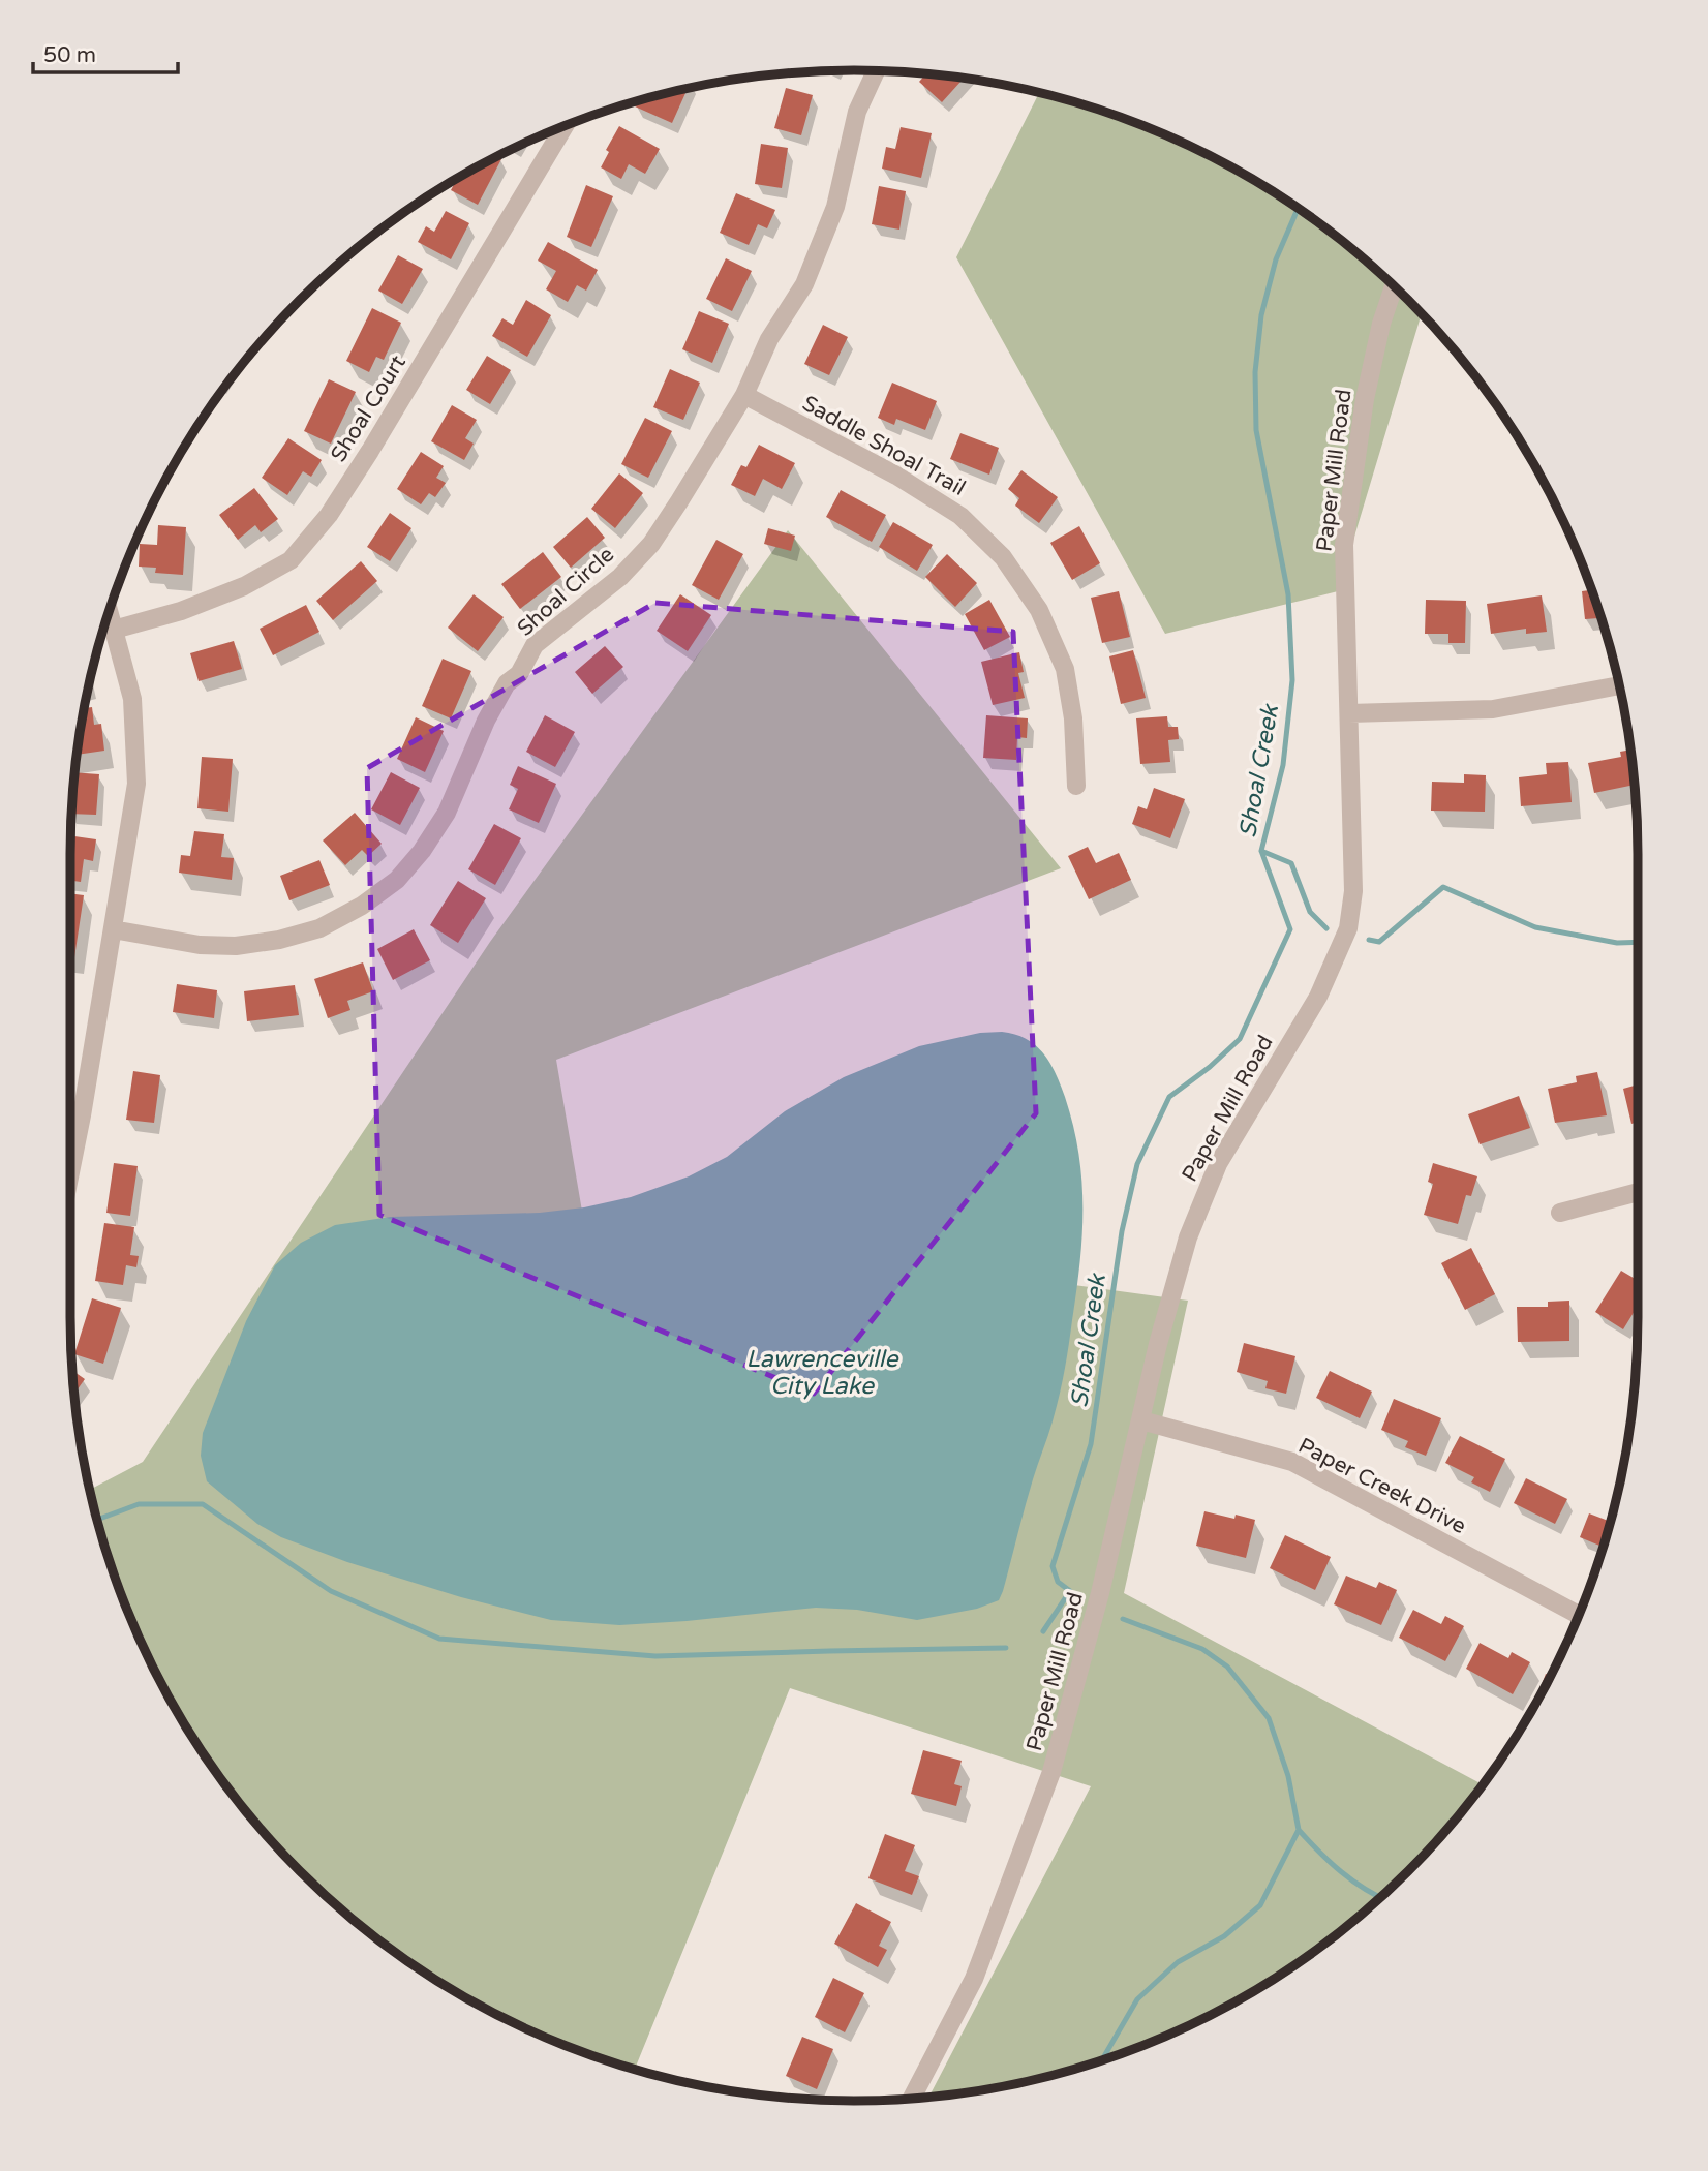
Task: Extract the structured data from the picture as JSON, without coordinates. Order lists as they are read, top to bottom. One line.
{"streets":{"street":["Shoal Court","Saddle Shoal Trail","Paper Mill Road","Shoal Circle","Paper Creek Drive"]},"crossings":[["Saddle Shoal Trail","Shoal Circle"],["Paper Mill Road","Paper Creek Drive"]],"water":["Shoal Creek","Lawrenceville City Lake"],"scale_bar":"50 m"}
